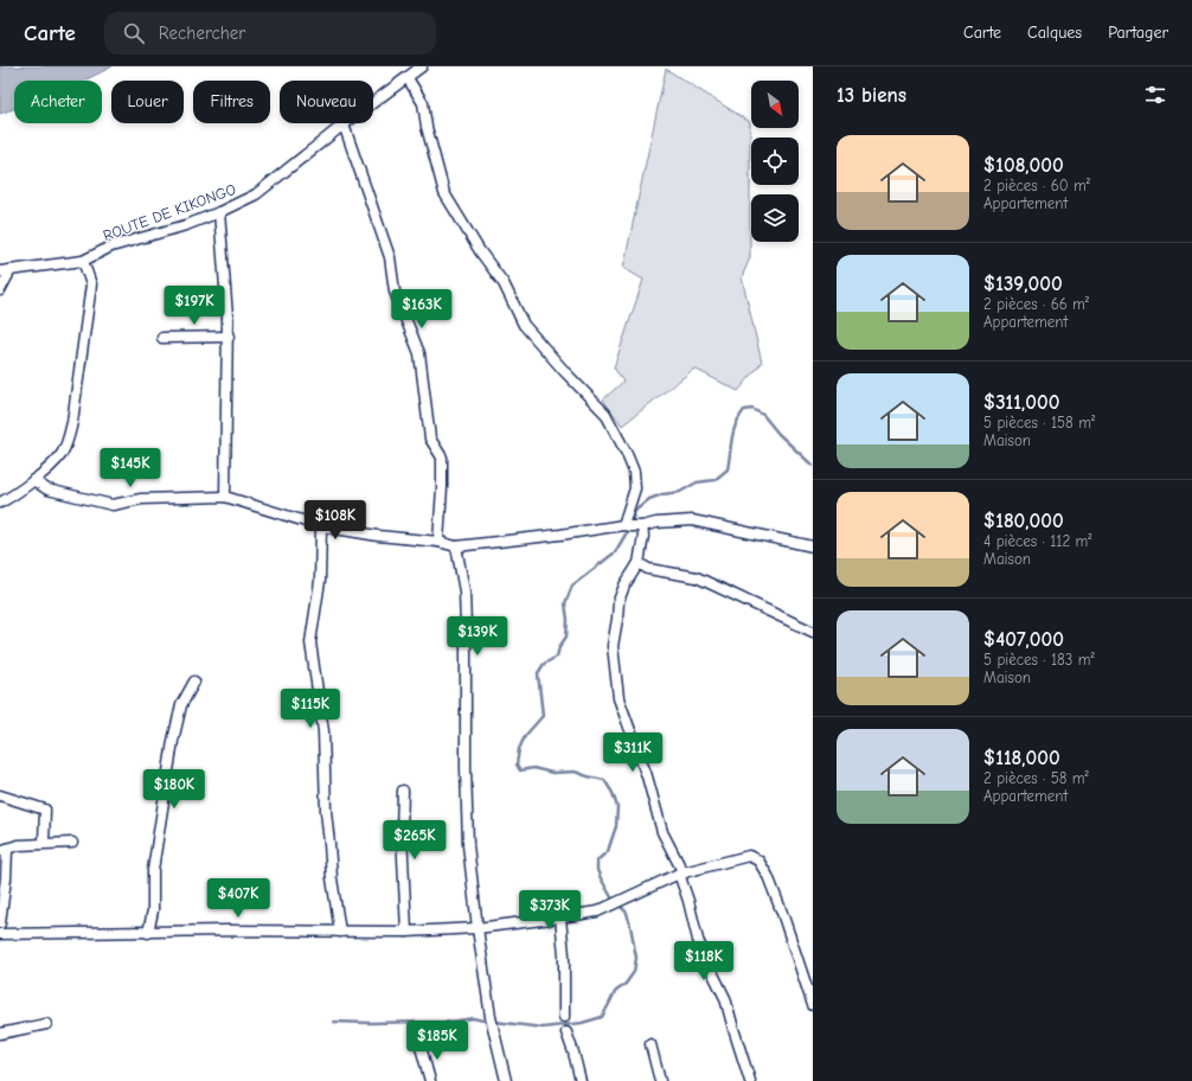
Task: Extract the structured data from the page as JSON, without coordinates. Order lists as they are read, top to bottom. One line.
{"streets":{"street":["ROUTE DE KIKONGO"]},"north":"bottom right","page":{"header":"Carte","search":"Rechercher","nav":["Carte","Calques","Partager"],"heading":"13 biens","chip":["Acheter","Louer","Filtres","Nouveau"],"list":[{"name":"$108,000","note":"2 pièces · 60 m² · Appartement"},{"name":"$139,000","note":"2 pièces · 66 m² · Appartement"},{"name":"$311,000","note":"5 pièces · 158 m² · Maison"},{"name":"$180,000","note":"4 pièces · 112 m² · Maison"},{"name":"$407,000","note":"5 pièces · 183 m² · Maison"},{"name":"$118,000","note":"2 pièces · 58 m² · Appartement"}],"price":["$197K","$163K","$145K","$108K","$139K","$115K","$311K","$180K","$265K","$407K","$373K","$118K","$185K"]}}
